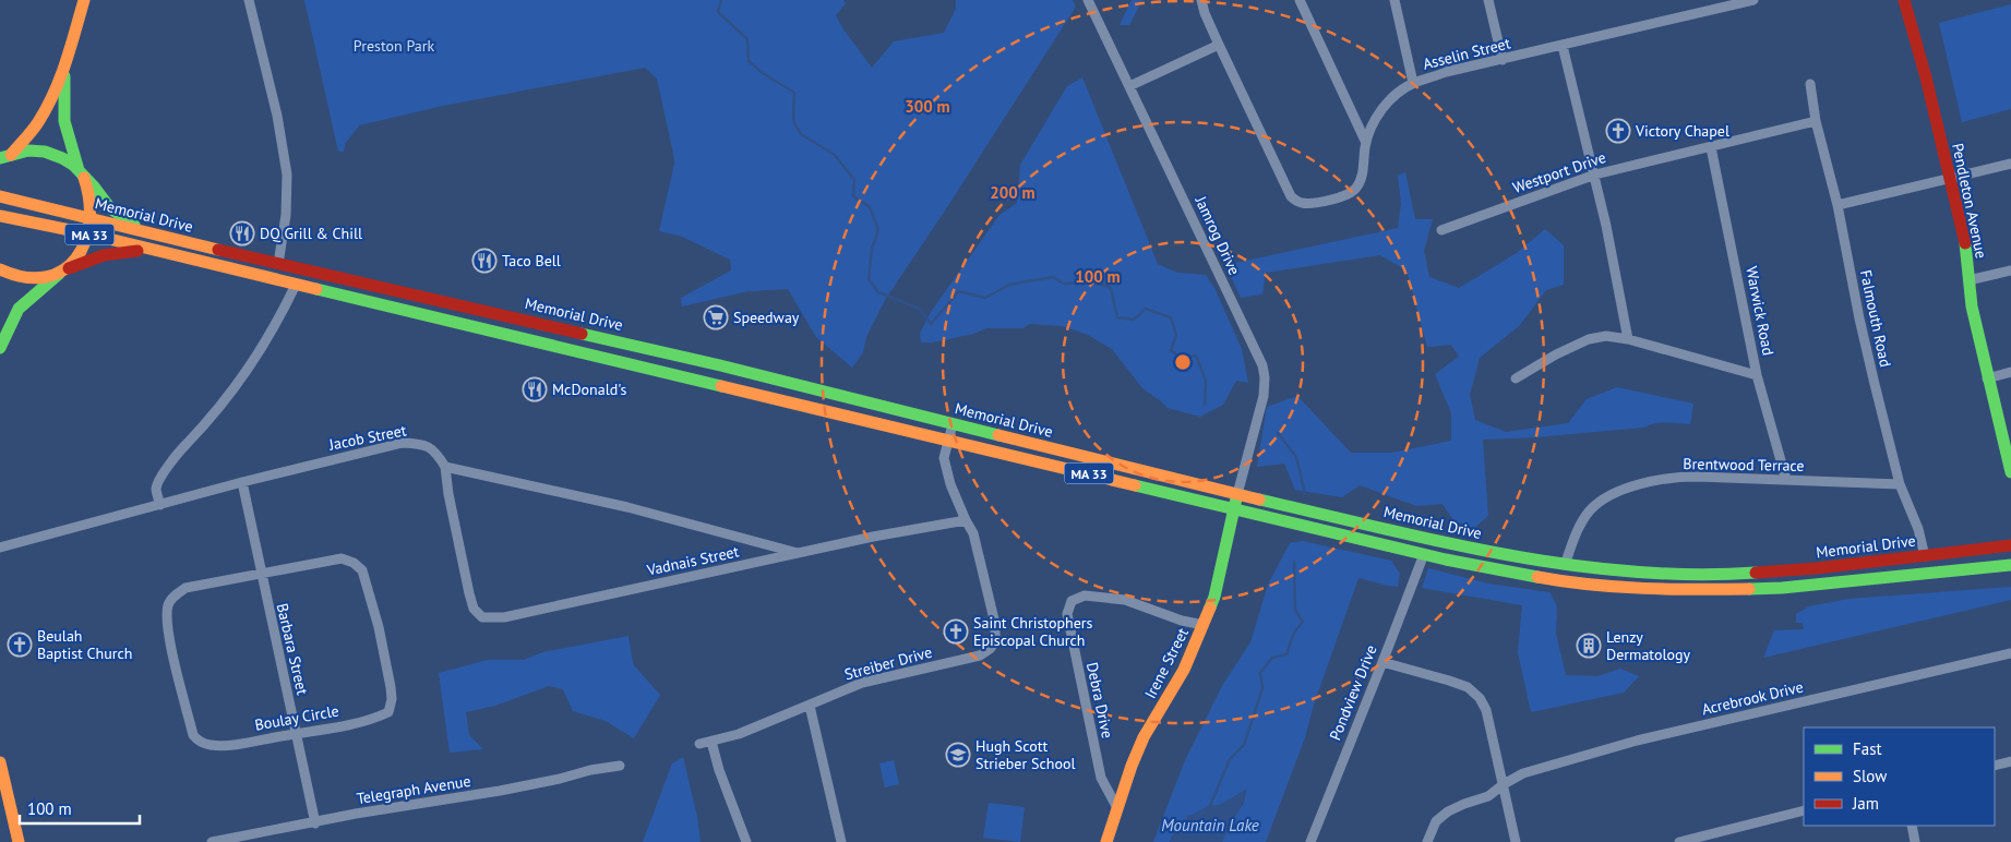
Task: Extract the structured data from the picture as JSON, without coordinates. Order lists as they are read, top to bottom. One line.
{"streets":{"main road":["Pendleton Avenue","Memorial Drive","MA 33","Irene Street"],"street":["Asselin Street","Westport Drive","Jamrog Drive","Warwick Road","Falmouth Road","Jacob Street","Brentwood Terrace","Vadnais Street","Barbara Street","Streiber Drive","Pondview Drive","Acrebrook Drive","Debra Drive","Boulay Circle","Telegraph Avenue"]},"crossings":[["Westport Drive","Warwick Road"],["Westport Drive","Falmouth Road"],["Memorial Drive","Jamrog Drive"],["Memorial Drive","Falmouth Road"],["Memorial Drive","Brentwood Terrace"],["Memorial Drive","Irene Street"],["MA 33","Irene Street"],["MA 33","Pondview Drive"],["Jamrog Drive","Irene Street"],["Warwick Road","Brentwood Terrace"],["Falmouth Road","Brentwood Terrace"],["Jacob Street","Vadnais Street"],["Jacob Street","Barbara Street"],["Vadnais Street","Streiber Drive"],["Barbara Street","Boulay Circle"],["Barbara Street","Telegraph Avenue"],["Irene Street","Debra Drive"]],"water":["Mountain Lake"],"parks":["Preston Park"],"places":{"church":["Victory Chapel","Saint Christophers Episcopal Church","Beulah Baptist Church"],"restaurant":["DQ Grill & Chill","Taco Bell","McDonald's"],"supermarket":["Speedway"],"building":["Lenzy Dermatology"],"school or university":["Hugh Scott Strieber School"]},"legend":["Fast","Slow","Jam"],"scale_bar":"100 m","rings":["300 m","200 m","100 m"]}
